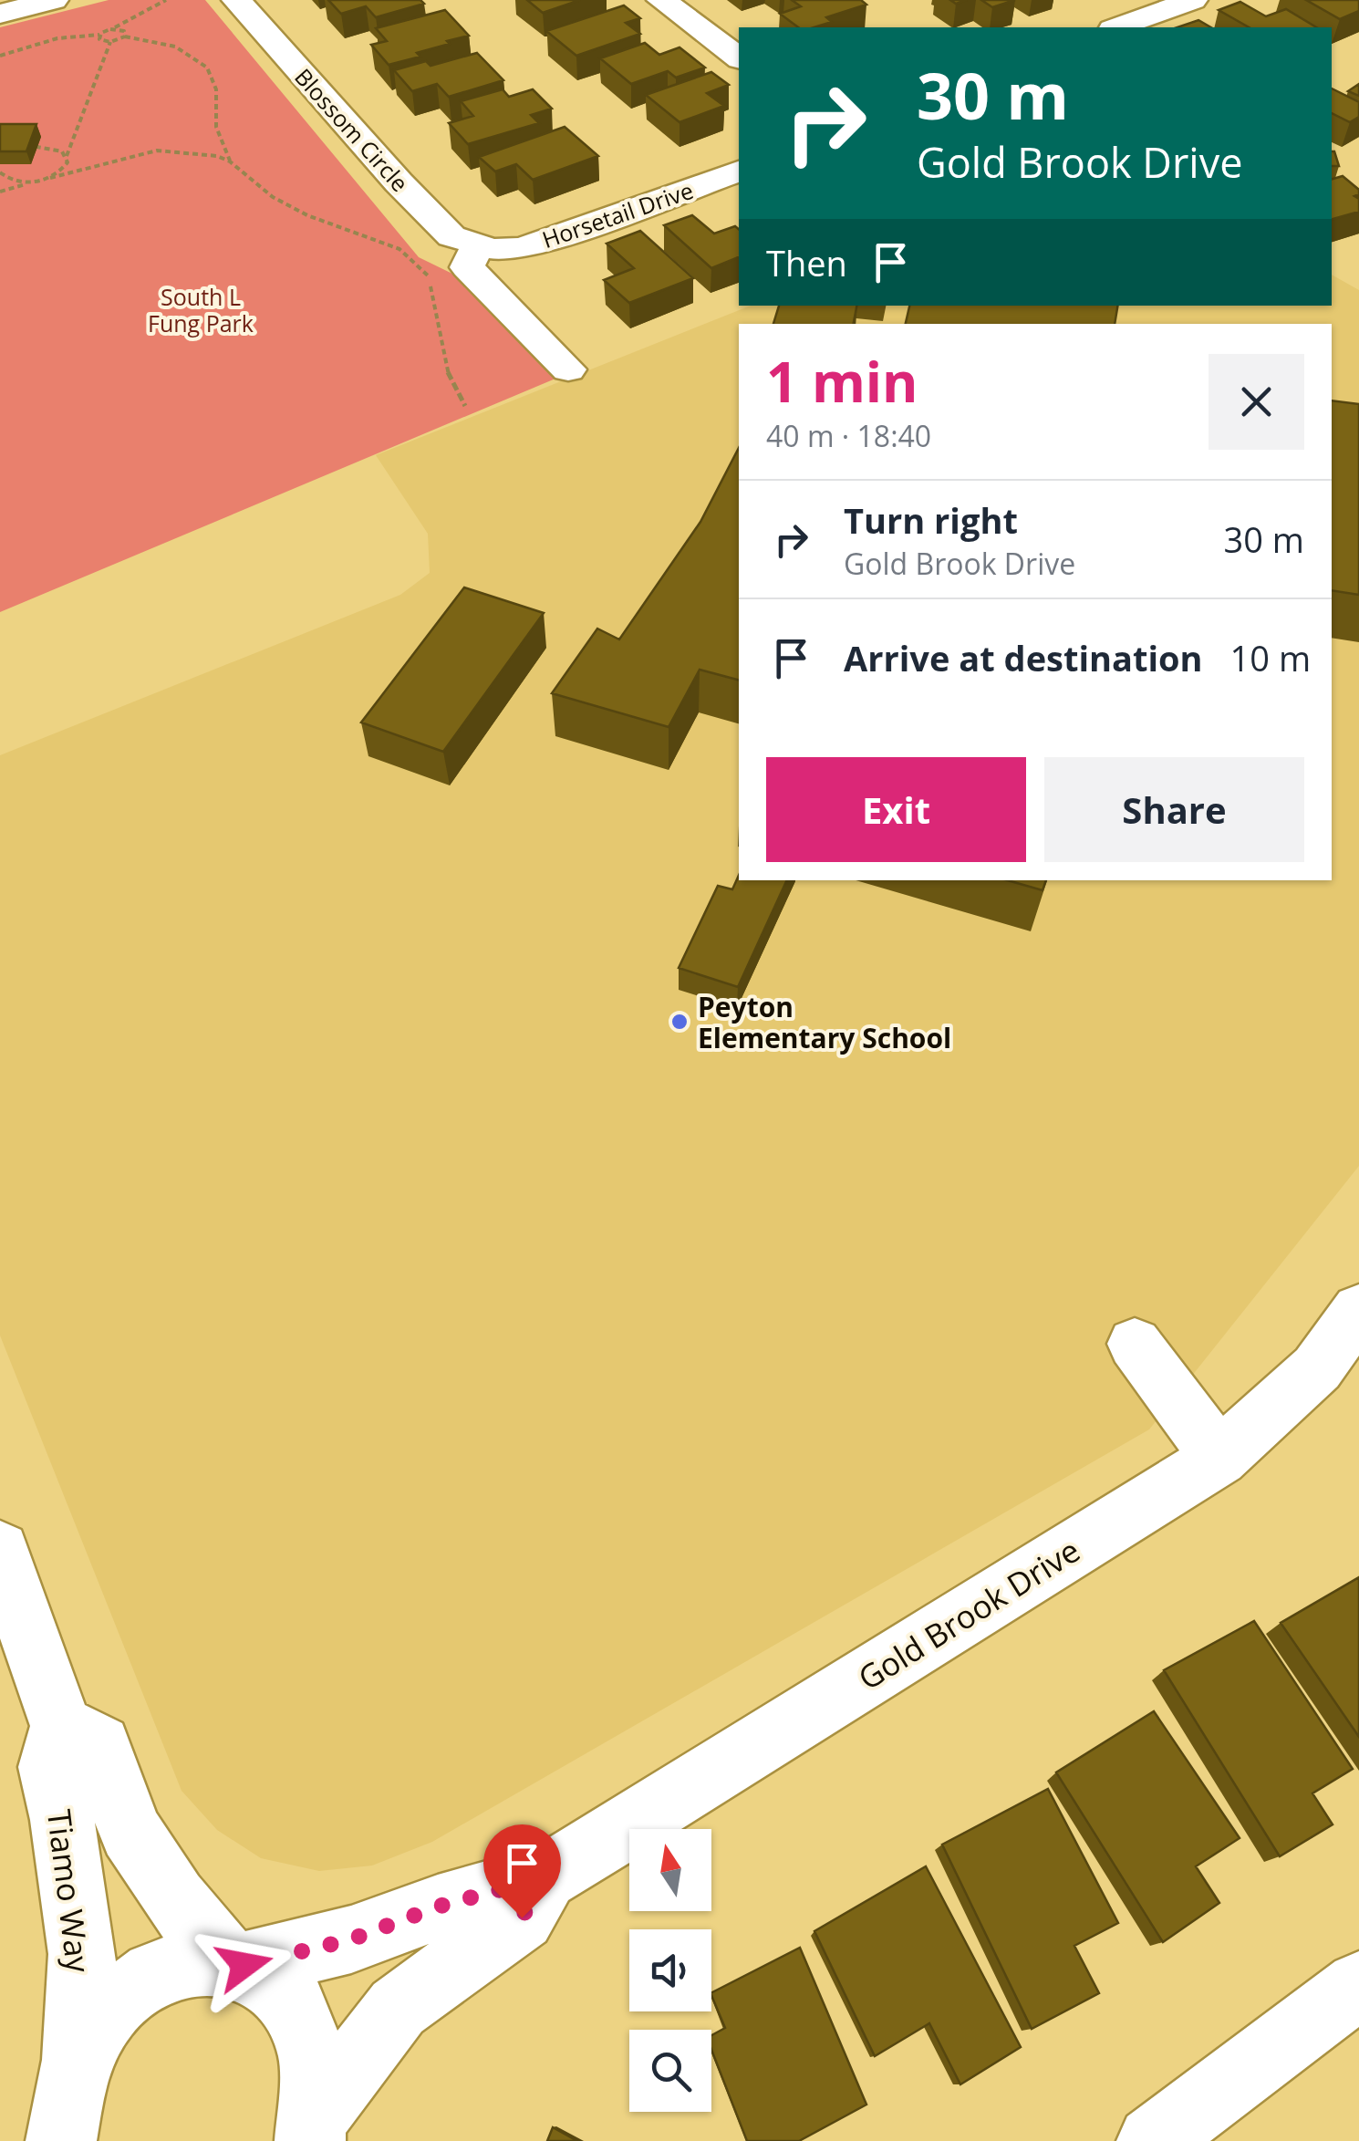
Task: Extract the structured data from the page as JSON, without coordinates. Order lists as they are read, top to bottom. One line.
{"streets":{"street":["Blossom Circle","Horsetail Drive","Gold Brook Drive","Tiamo Way"]},"crossings":[["Blossom Circle","Horsetail Drive"],["Gold Brook Drive","Tiamo Way"]],"parks":["South L Fung Park"],"places":["Peyton Elementary School"],"north":"top","page":{"turn":["30 m","Gold Brook Drive"],"then":"Then","heading":["1 min","40 m · 18:40"],"list":[{"name":"Turn right","note":"Gold Brook Drive","value":"30 m"},{"name":"Arrive at destination","value":"10 m"}],"buttons":["Exit","Share"]}}
